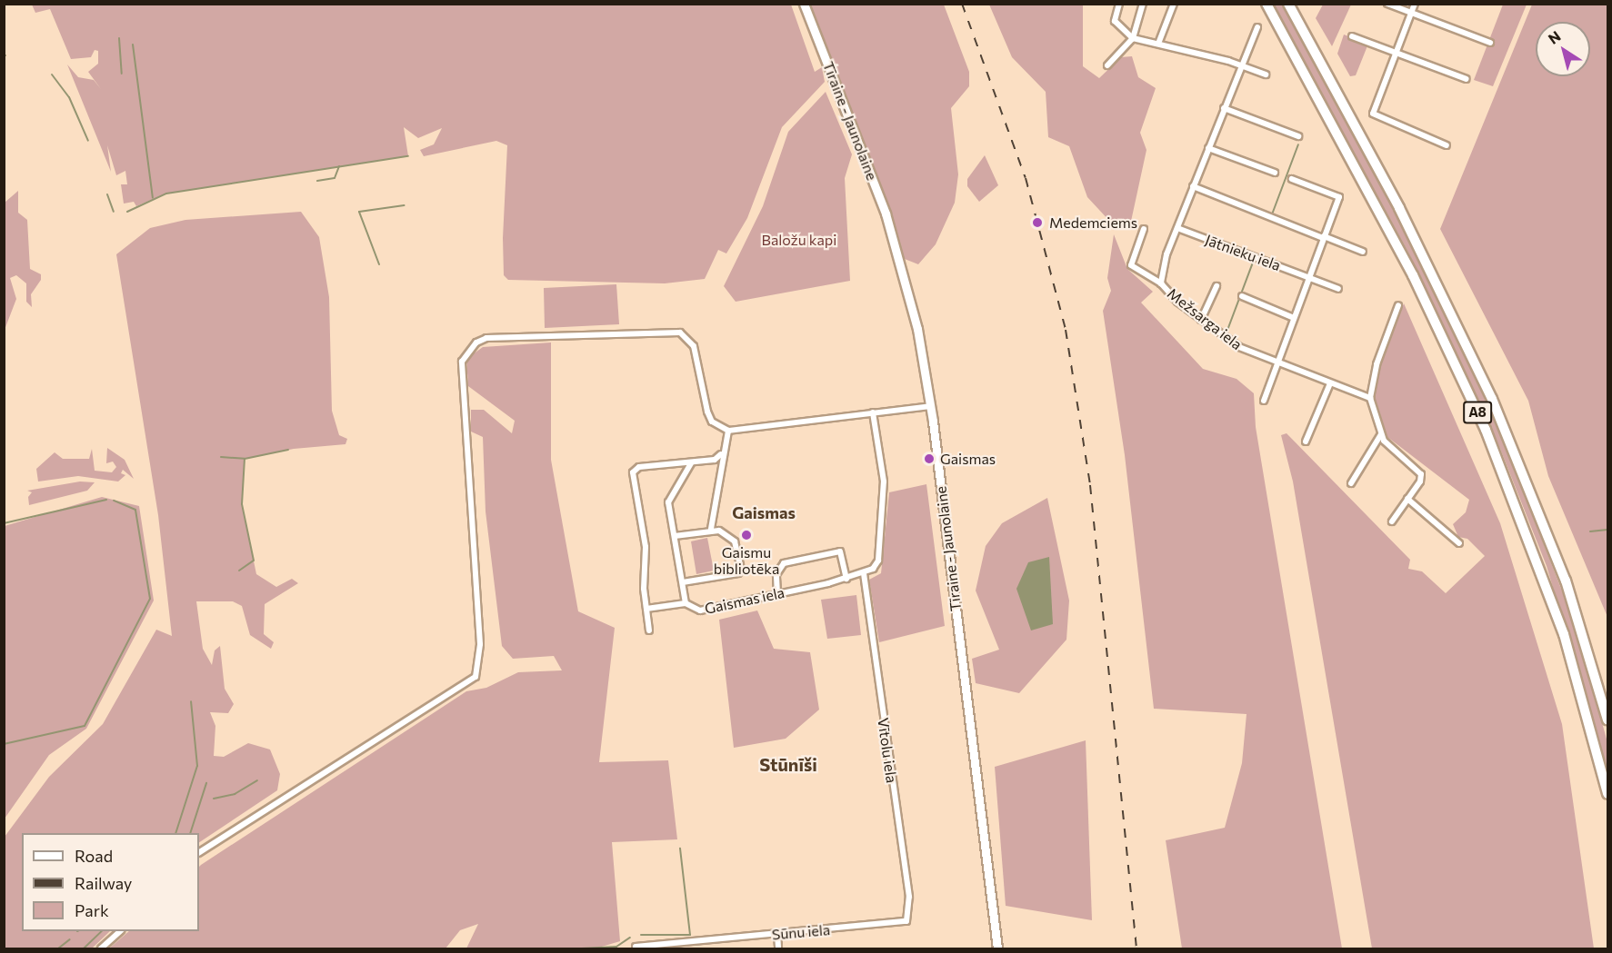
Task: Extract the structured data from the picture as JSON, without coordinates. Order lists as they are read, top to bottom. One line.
{"streets":{"highway":["A8"],"main road":["Tīraine - Jaunolaine"],"street":["Jātnieku iela","Mežsarga iela","Gaismas iela","Vītolu iela","Sūnu iela"]},"crossings":[["Jātnieku iela","Mežsarga iela"],["Gaismas iela","Vītolu iela"],["Vītolu iela","Sūnu iela"]],"districts":["Gaismas","Stūnīši"],"parks":["Baložu kapi"],"places":["Medemciems","Gaismas","Gaismu bibliotēka"],"legend":["Road","Railway","Park"],"north":"top left"}
